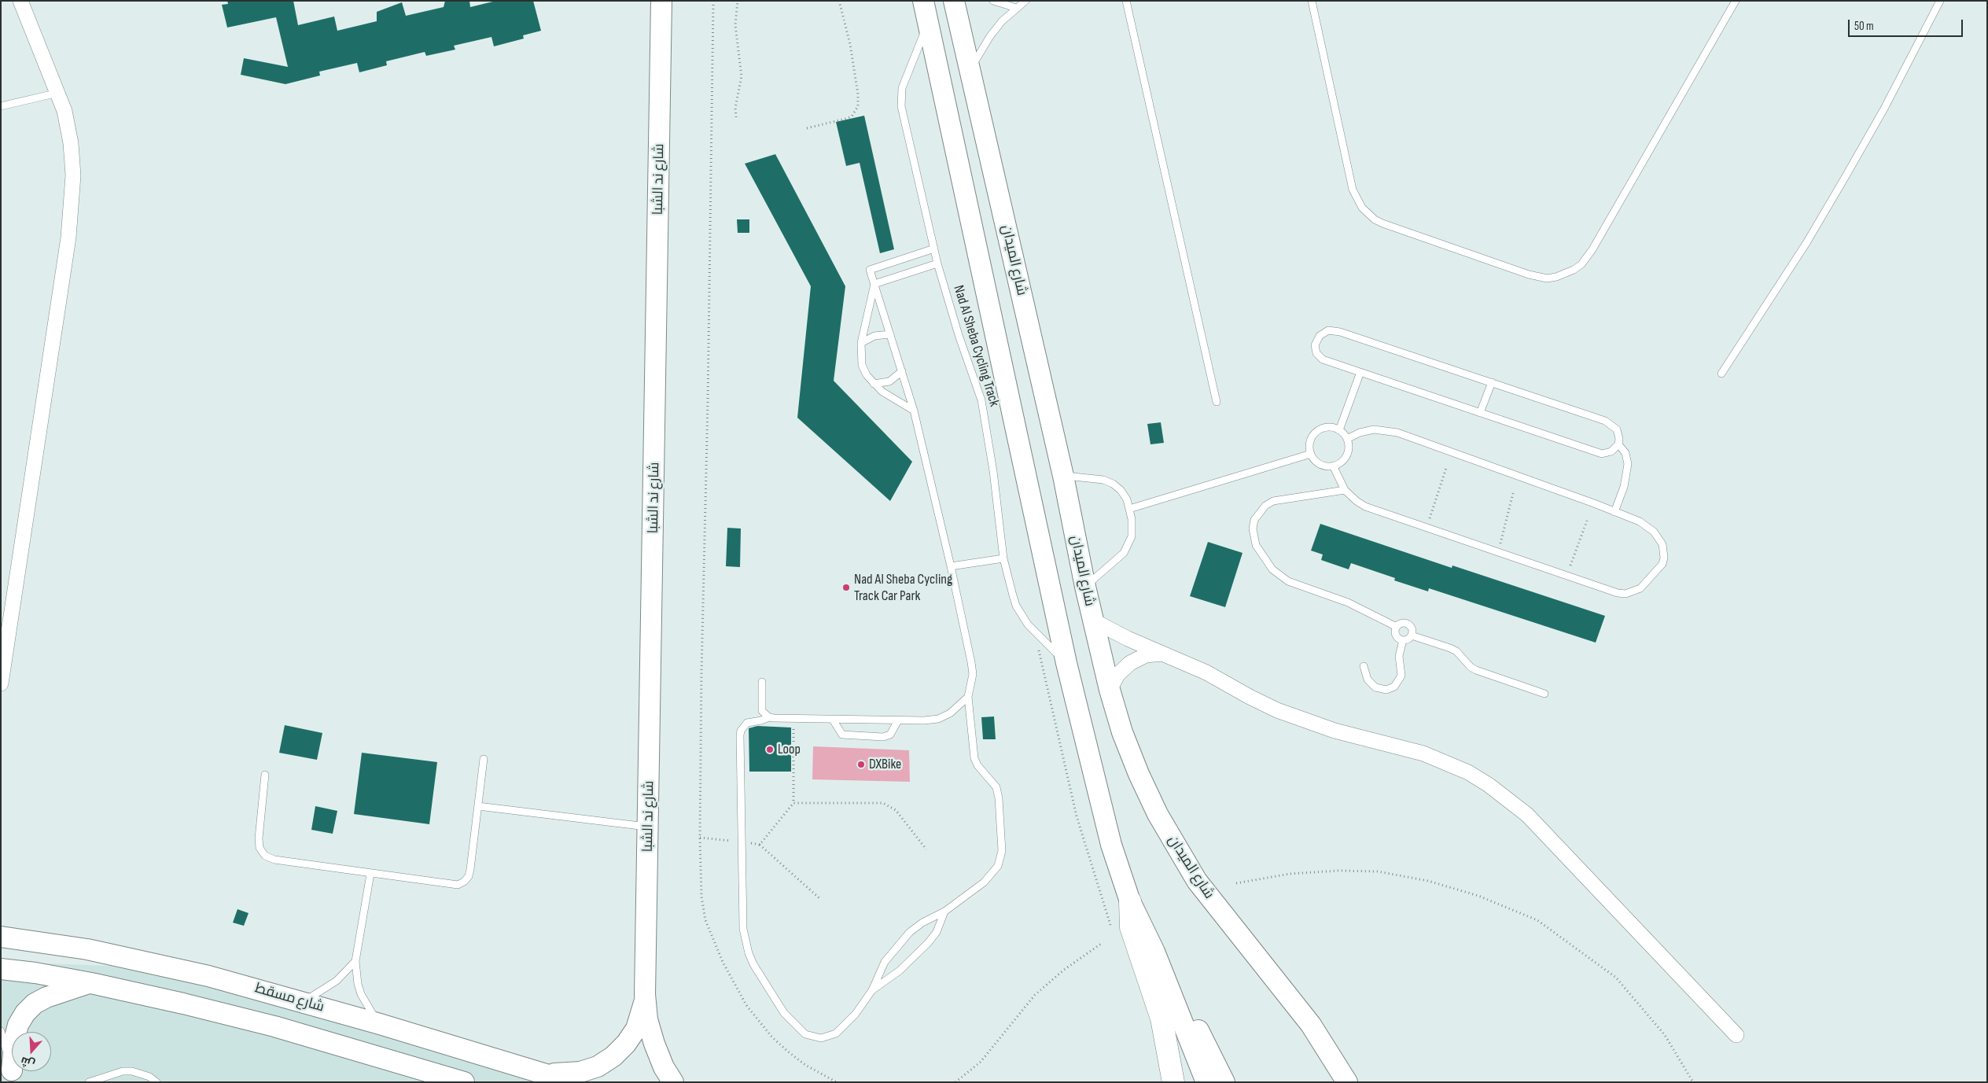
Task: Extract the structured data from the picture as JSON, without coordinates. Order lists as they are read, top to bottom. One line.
{"streets":{"street":["شارع ند الشبا","شارع الميدان","شارع مسقط"],"lane":["Nad Al Sheba Cycling Track"]},"crossings":[["شارع ند الشبا","شارع مسقط"]],"places":["Nad Al Sheba Cycling Track Car Park","Loop","DXBike"],"scale_bar":"50 m","north":"bottom"}
